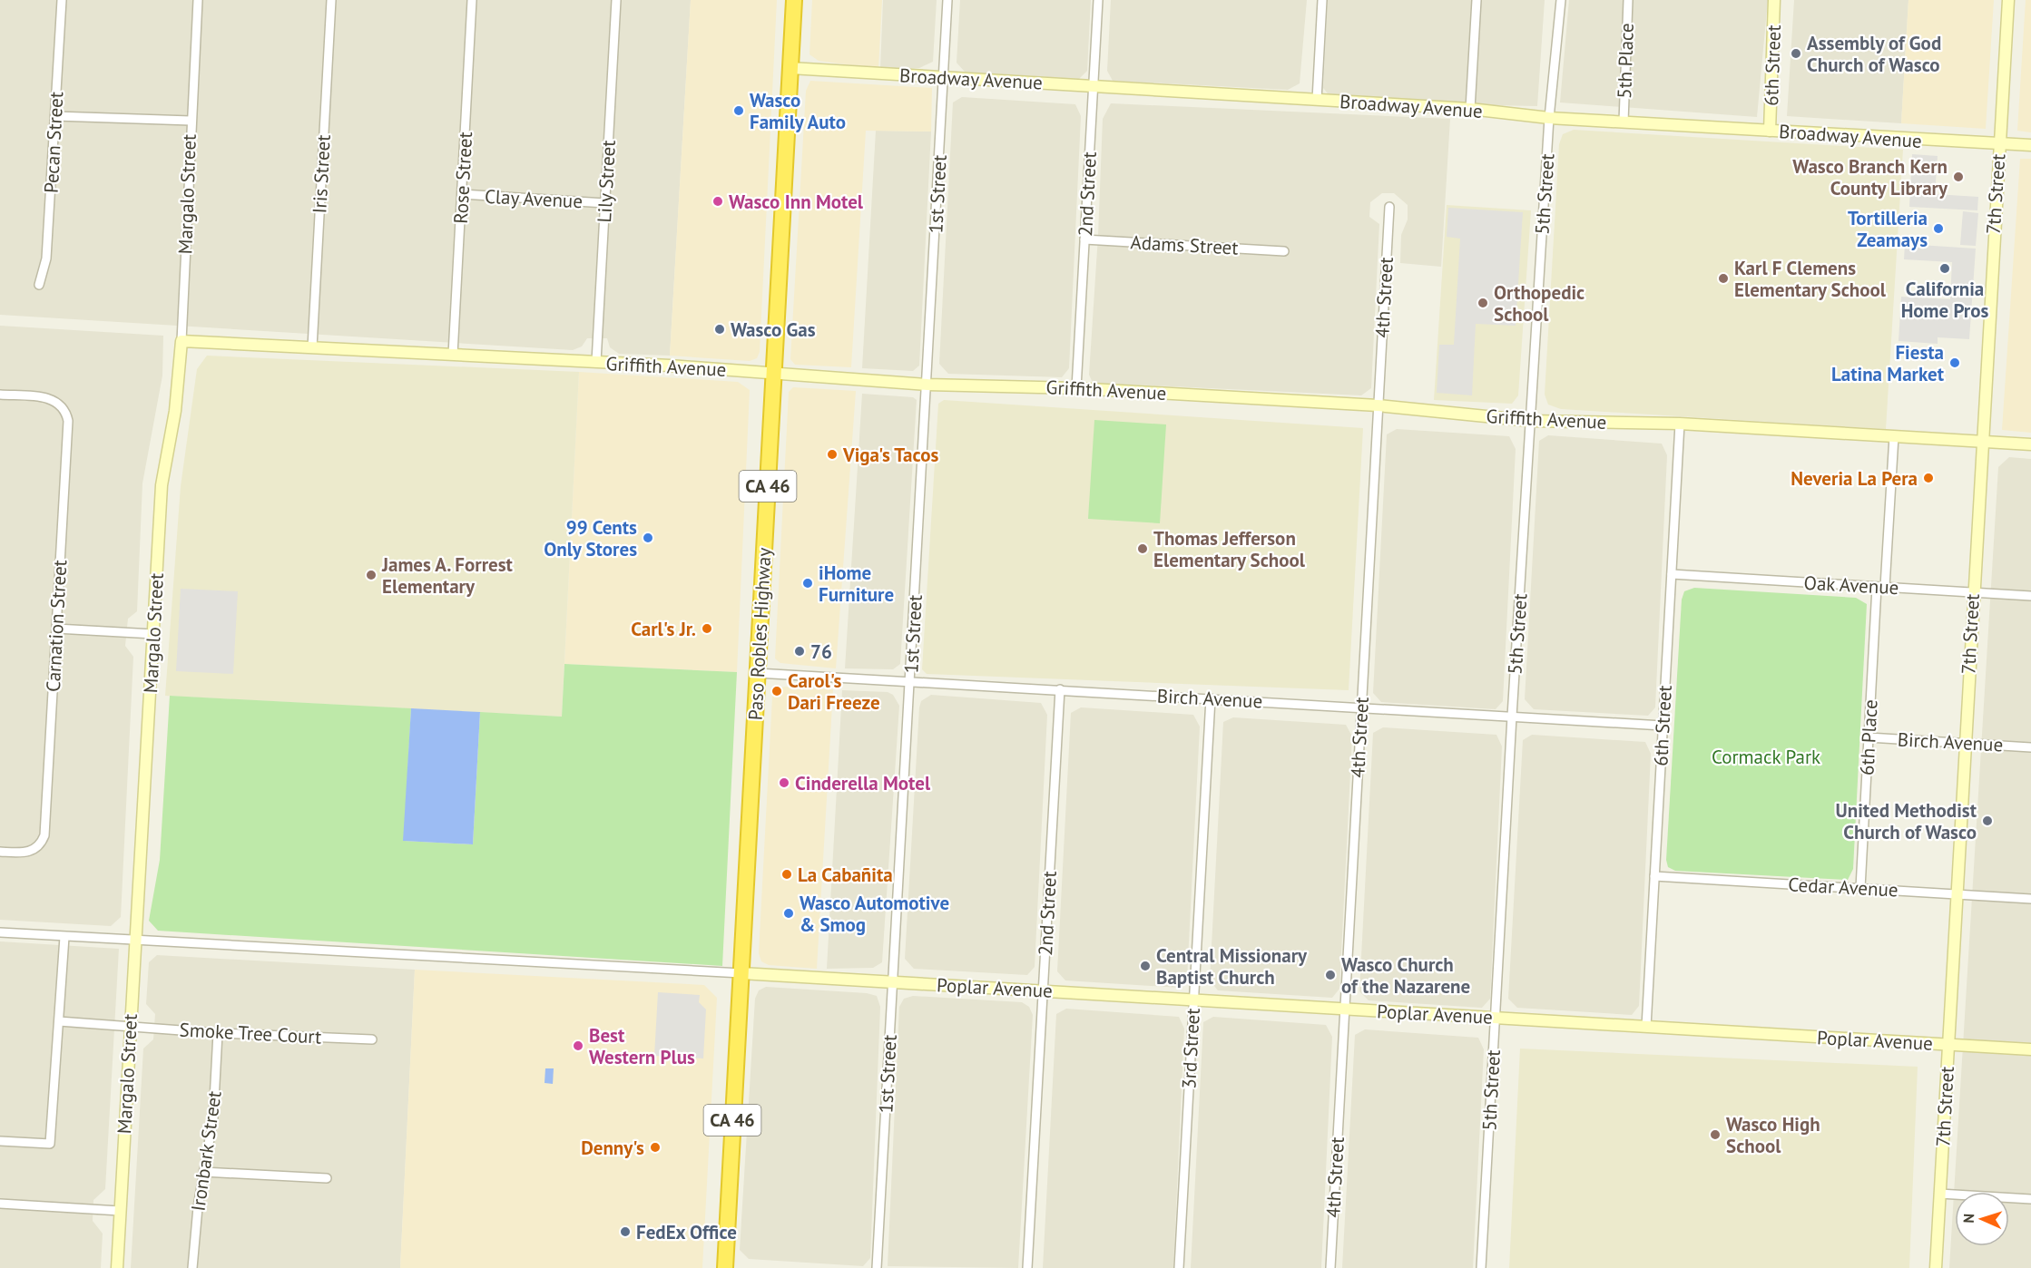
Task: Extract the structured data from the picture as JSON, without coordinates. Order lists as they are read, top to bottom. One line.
{"streets":{"highway":["CA 46","Paso Robles Highway"],"street":["5th Place","6th Street","Broadway Avenue","Pecan Street","Iris Street","Rose Street","Lily Street","Margalo Street","1st Street","2nd Street","5th Street","7th Street","Clay Avenue","Adams Street","4th Street","Griffith Avenue","Oak Avenue","Carnation Street","Birch Avenue","6th Place","Cedar Avenue","Poplar Avenue","Smoke Tree Court","3rd Street","Ironbark Street"]},"crossings":[["5th Place","Broadway Avenue"],["6th Street","Broadway Avenue"],["6th Street","Griffith Avenue"],["6th Street","Oak Avenue"],["6th Street","Birch Avenue"],["6th Street","Cedar Avenue"],["6th Street","Poplar Avenue"],["Broadway Avenue","1st Street"],["Broadway Avenue","2nd Street"],["Broadway Avenue","5th Street"],["Broadway Avenue","7th Street"],["Broadway Avenue","Paso Robles Highway"],["Iris Street","Griffith Avenue"],["Rose Street","Clay Avenue"],["Rose Street","Griffith Avenue"],["Lily Street","Clay Avenue"],["Lily Street","Griffith Avenue"],["Margalo Street","Griffith Avenue"],["Margalo Street","Smoke Tree Court"],["1st Street","Griffith Avenue"],["1st Street","Birch Avenue"],["1st Street","Poplar Avenue"],["2nd Street","Adams Street"],["2nd Street","Griffith Avenue"],["2nd Street","Birch Avenue"],["2nd Street","Poplar Avenue"],["5th Street","Griffith Avenue"],["5th Street","Birch Avenue"],["5th Street","Poplar Avenue"],["7th Street","Griffith Avenue"],["7th Street","Oak Avenue"],["7th Street","Birch Avenue"],["7th Street","Cedar Avenue"],["7th Street","Poplar Avenue"],["4th Street","Griffith Avenue"],["4th Street","Birch Avenue"],["4th Street","Poplar Avenue"],["Griffith Avenue","Paso Robles Highway"],["Griffith Avenue","6th Place"],["Oak Avenue","6th Place"],["Paso Robles Highway","Birch Avenue"],["Paso Robles Highway","Poplar Avenue"],["Birch Avenue","6th Place"],["Birch Avenue","3rd Street"],["6th Place","Cedar Avenue"],["Poplar Avenue","3rd Street"],["Smoke Tree Court","Ironbark Street"]],"parks":["Cormack Park"],"places":["Assembly of God Church of Wasco","Wasco Family Auto","Wasco Branch Kern County Library","Wasco Inn Motel","Tortilleria Zeamays","California Home Pros","Karl F Clemens Elementary School","Orthopedic School","Wasco Gas","Fiesta Latina Market","Viga's Tacos","Neveria La Pera","99 Cents Only Stores","Thomas Jefferson Elementary School","James A. Forrest Elementary","iHome Furniture","Carl's Jr.","76","Carol's Dari Freeze","Cinderella Motel","United Methodist Church of Wasco","La Cabañita","Wasco Automotive & Smog","Central Missionary Baptist Church","Wasco Church of the Nazarene","Best Western Plus","Wasco High School","Denny's","FedEx Office"],"north":"left"}
